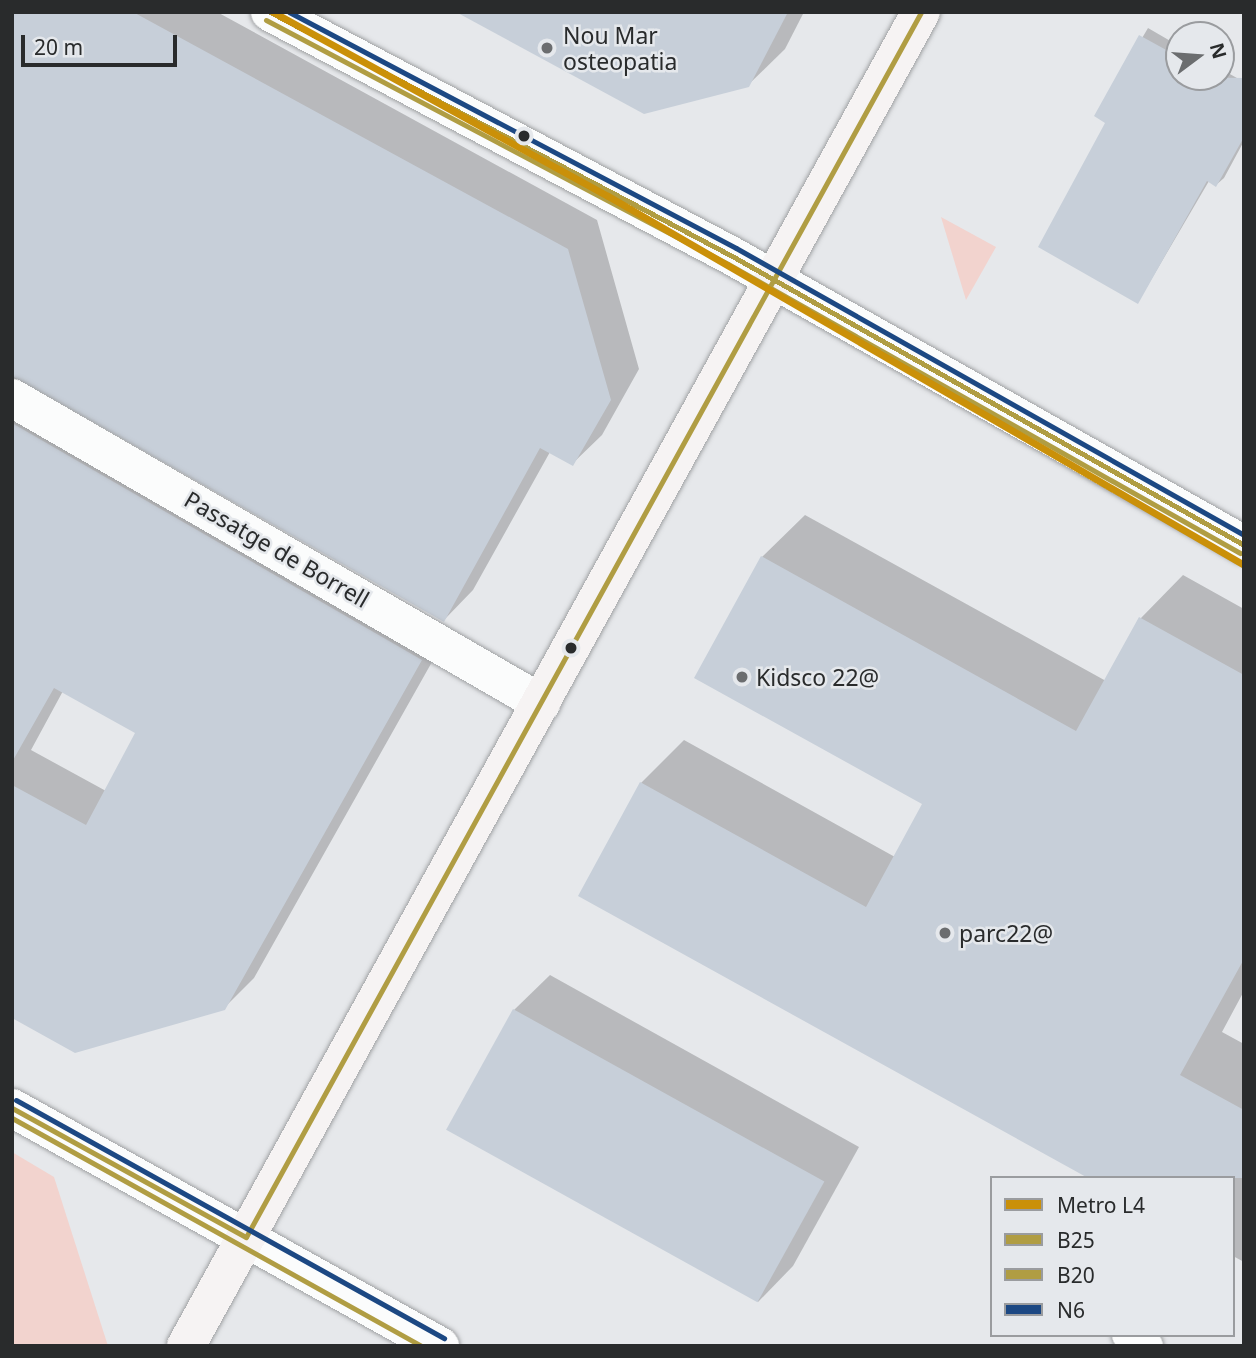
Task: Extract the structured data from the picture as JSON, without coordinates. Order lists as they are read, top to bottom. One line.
{"streets":{"street":["Passatge de Borrell"]},"places":["Nou Mar osteopatia","Kidsco 22@","parc22@"],"lines":["metro line L4","transit line B25","transit line N6","transit line B20"],"legend":["Metro L4","B25","B20","N6"],"scale_bar":"20 m","north":"right"}
